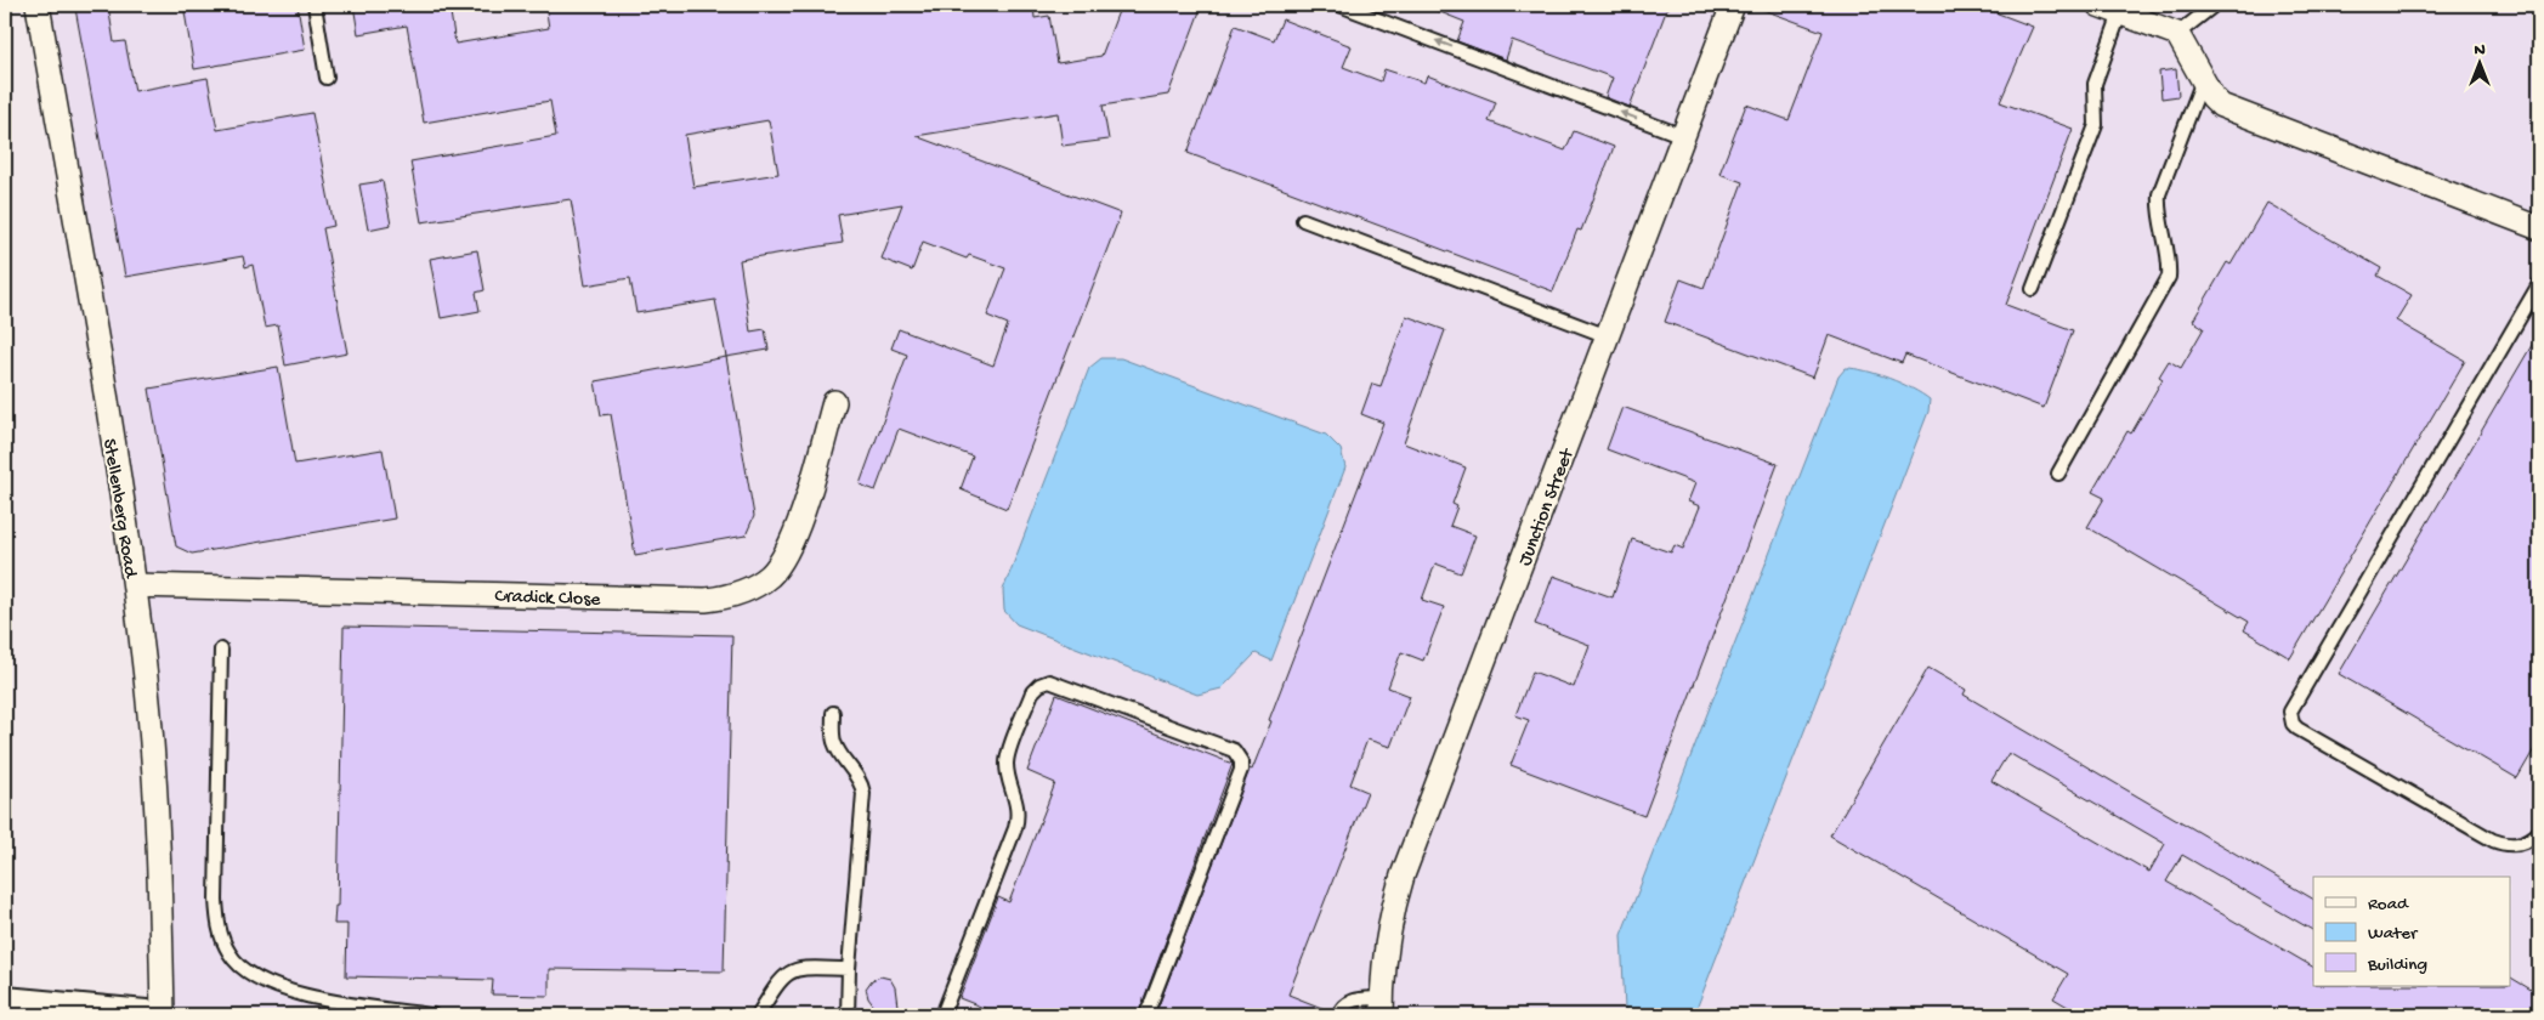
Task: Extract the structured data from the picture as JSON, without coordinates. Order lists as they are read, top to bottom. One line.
{"streets":{"street":["Junction Street","Stellenberg Road","Cradick Close"]},"crossings":[["Stellenberg Road","Cradick Close"]],"legend":["Road","Water","Building"],"north":"top"}
